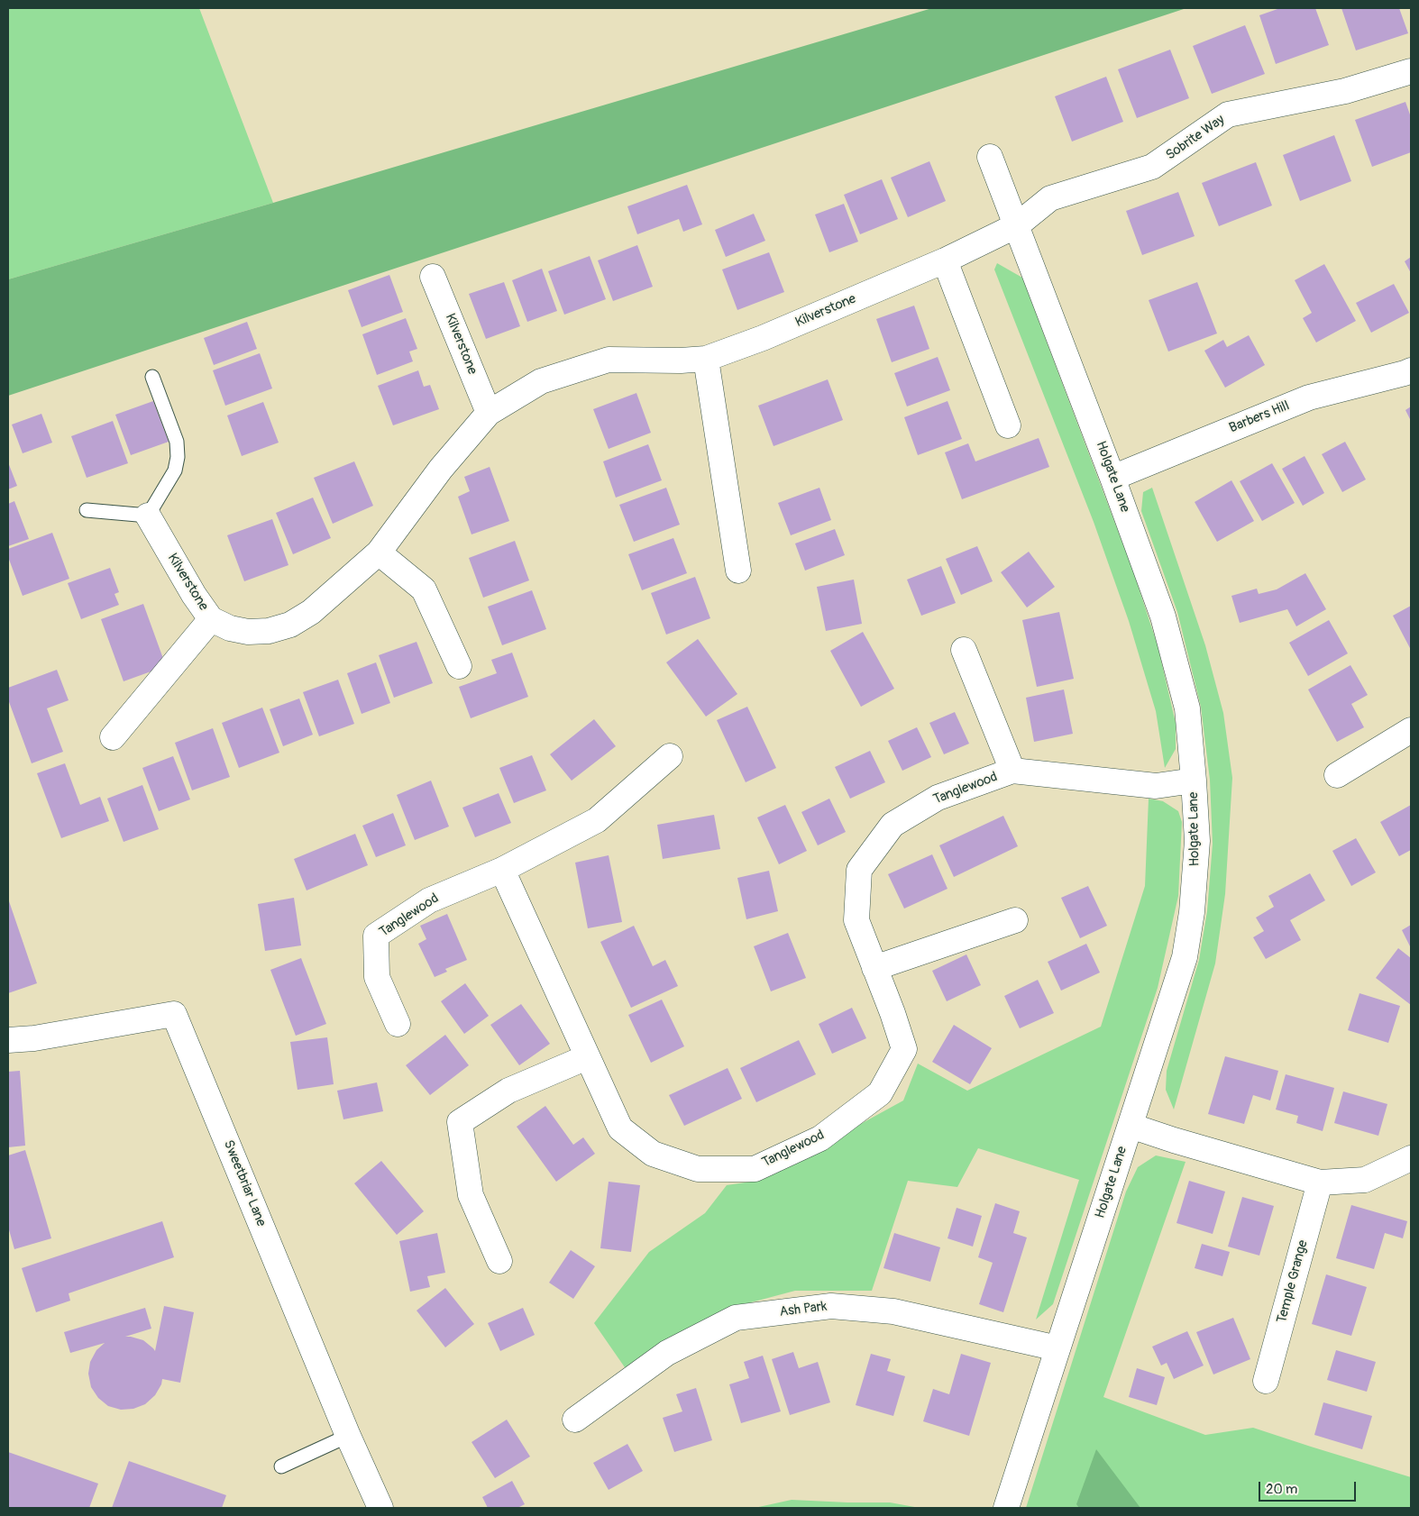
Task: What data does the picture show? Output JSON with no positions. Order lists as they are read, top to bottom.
{
  "streets": {
    "street": [
      "Sobrite Way",
      "Kilverstone",
      "Barbers Hill",
      "Holgate Lane",
      "Tanglewood",
      "Sweetbriar Lane",
      "Temple Grange",
      "Ash Park"
    ]
  },
  "crossings": [
    ["Sobrite Way", "Kilverstone"],
    ["Sobrite Way", "Holgate Lane"],
    ["Kilverstone", "Holgate Lane"],
    ["Barbers Hill", "Holgate Lane"],
    ["Holgate Lane", "Tanglewood"],
    ["Holgate Lane", "Ash Park"]
  ],
  "scale_bar": "20 m"
}
